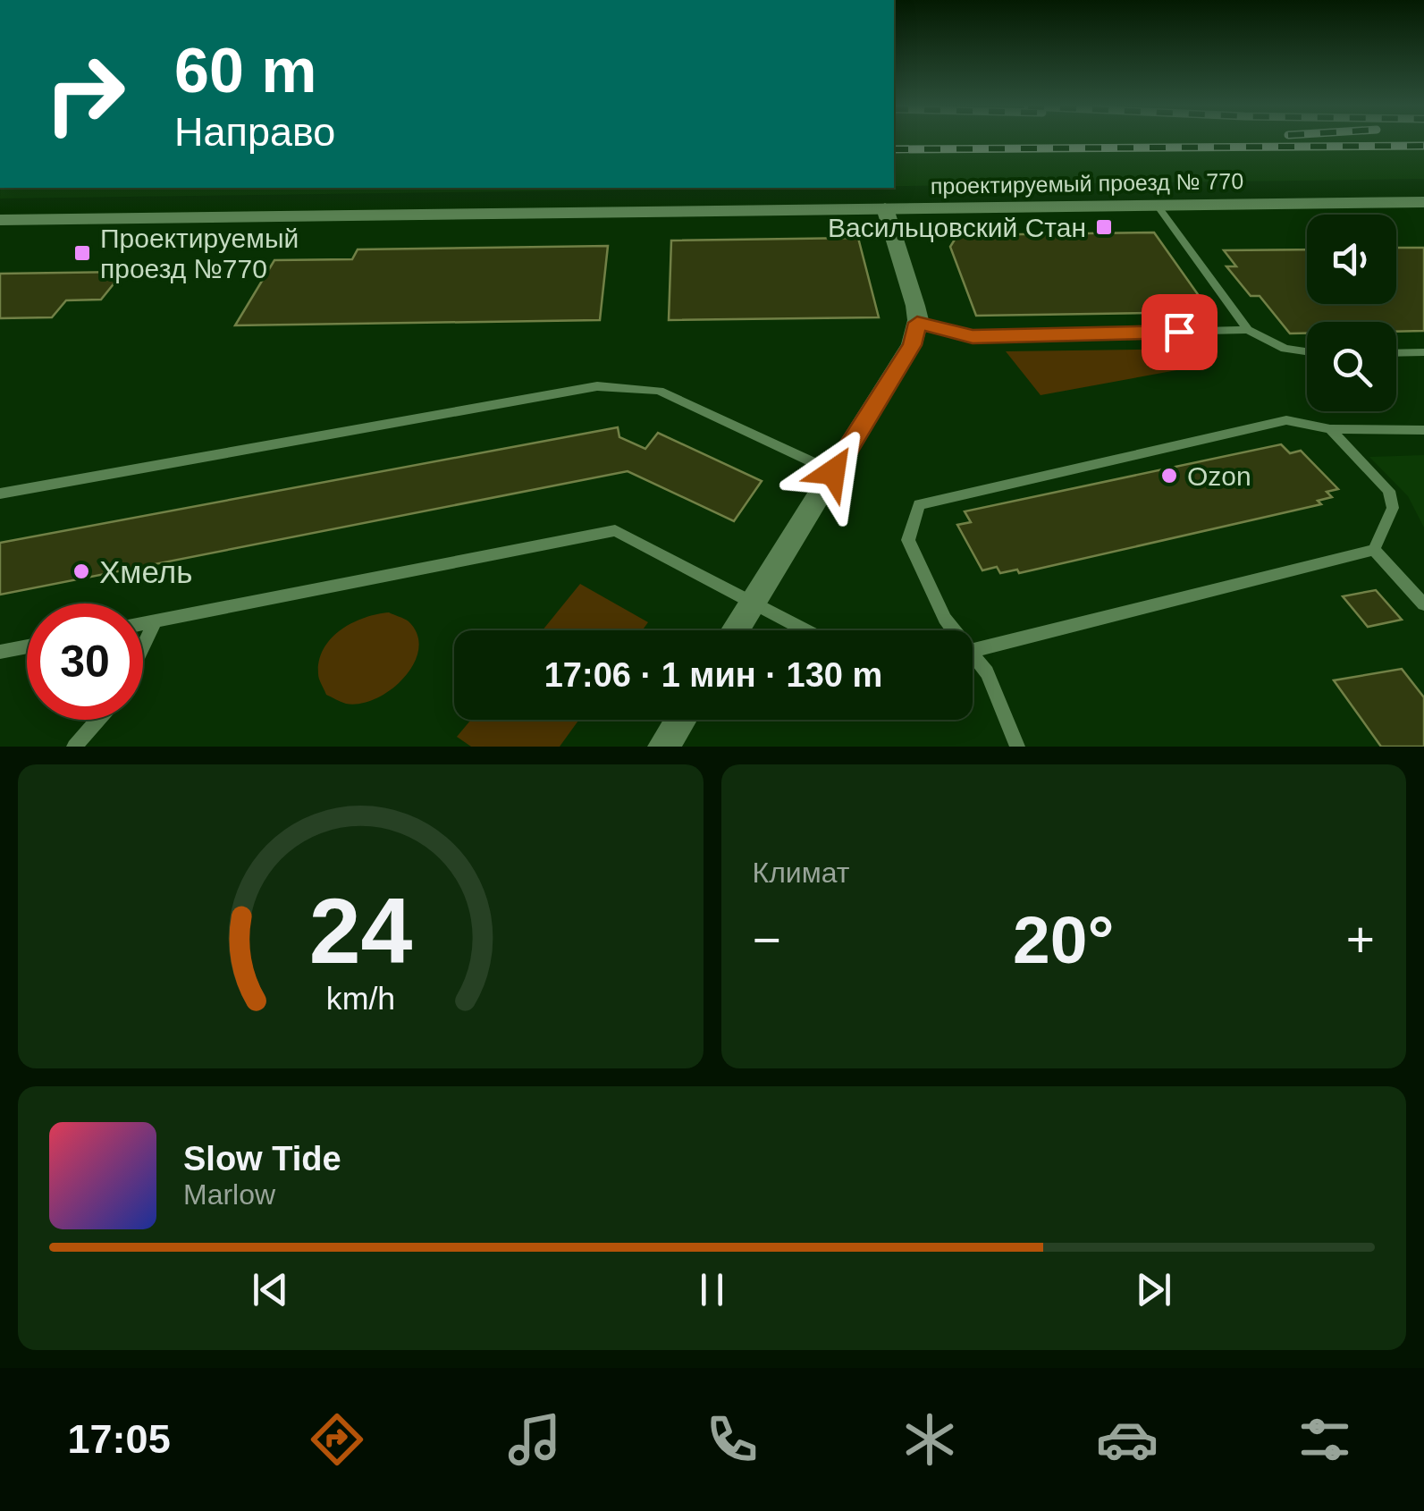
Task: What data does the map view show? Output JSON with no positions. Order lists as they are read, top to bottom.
{
  "streets": {
    "street": ["проектируемый проезд № 770"]
  },
  "places": {
    "transit": ["Васильцовский Стан", "Проектируемый проезд №770"],
    "other": ["Ozon", "Хмель"]
  },
  "page": {
    "turn": ["60 m", "Направо"],
    "limit": "30",
    "trip": "17:06 · 1 мин · 130 m",
    "tile": "Климат",
    "heat": ["−", "20°", "+"],
    "song": ["Slow Tide", "Marlow"],
    "tabs": "17:05",
    "gauge": ["24", "km/h"]
  }
}
